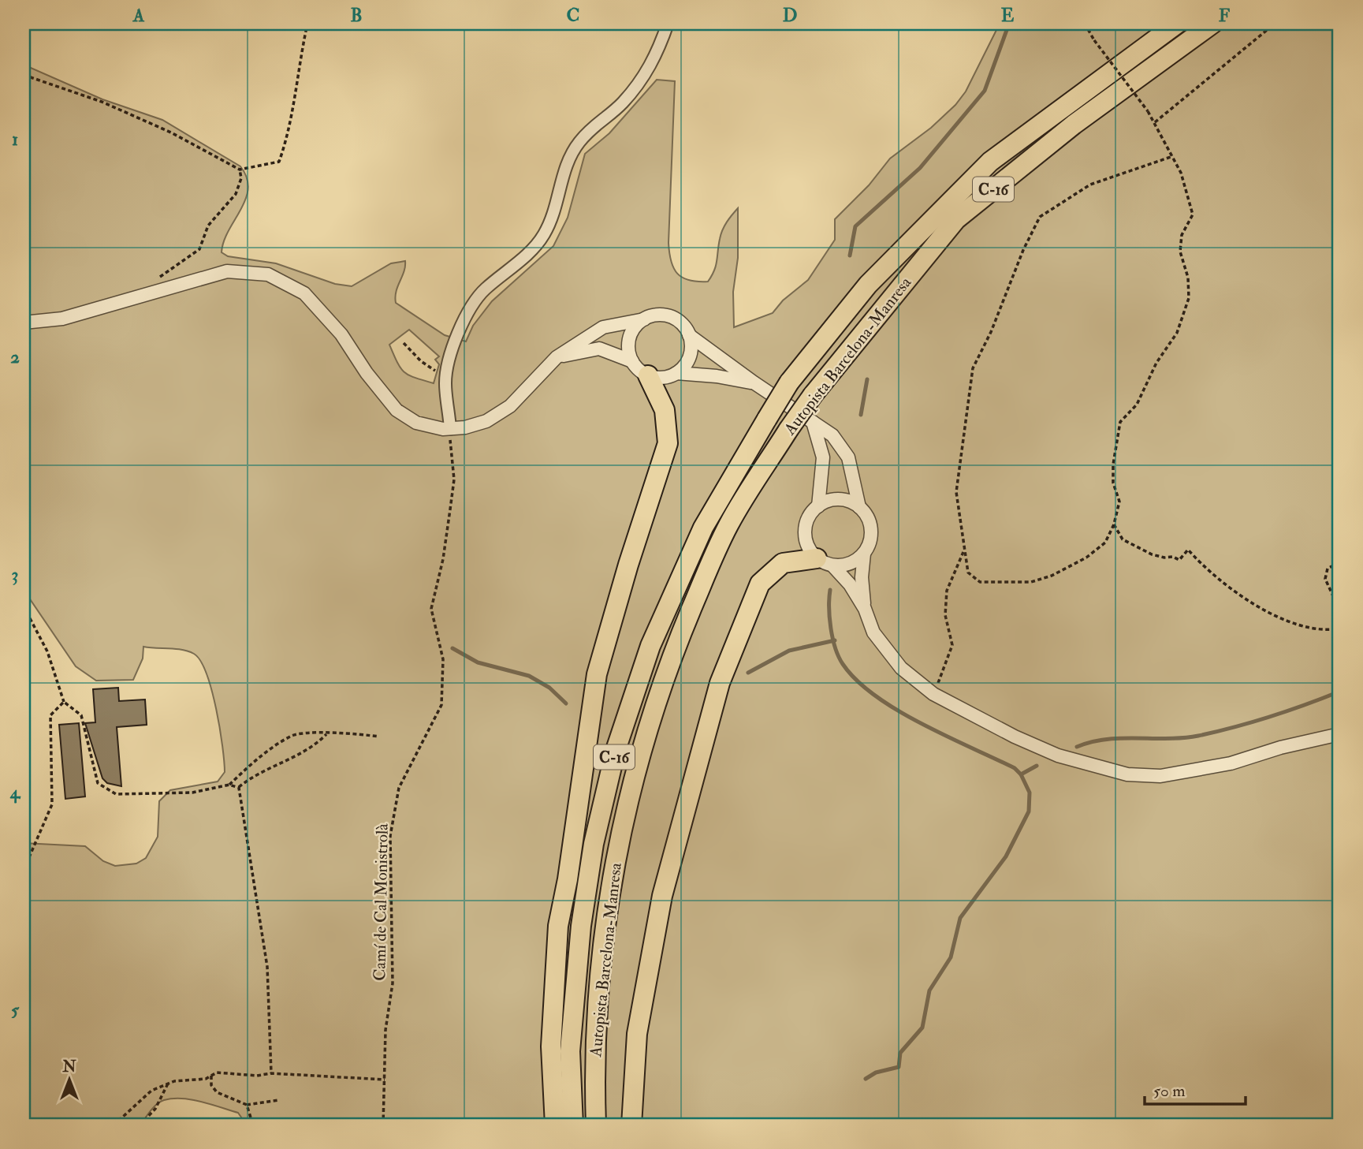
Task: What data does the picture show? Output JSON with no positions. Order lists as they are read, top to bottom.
{
  "streets": {
    "highway": ["C-16", "Autopista Barcelona-Manresa"],
    "path": ["Camí de Cal Monistrolà"]
  },
  "scale_bar": "50 m",
  "north": "top",
  "grid": {
    "columns": [
      "A",
      "B",
      "C",
      "D",
      "E",
      "F"
    ],
    "rows": [
      "1",
      "2",
      "3",
      "4",
      "5"
    ]
  }
}
